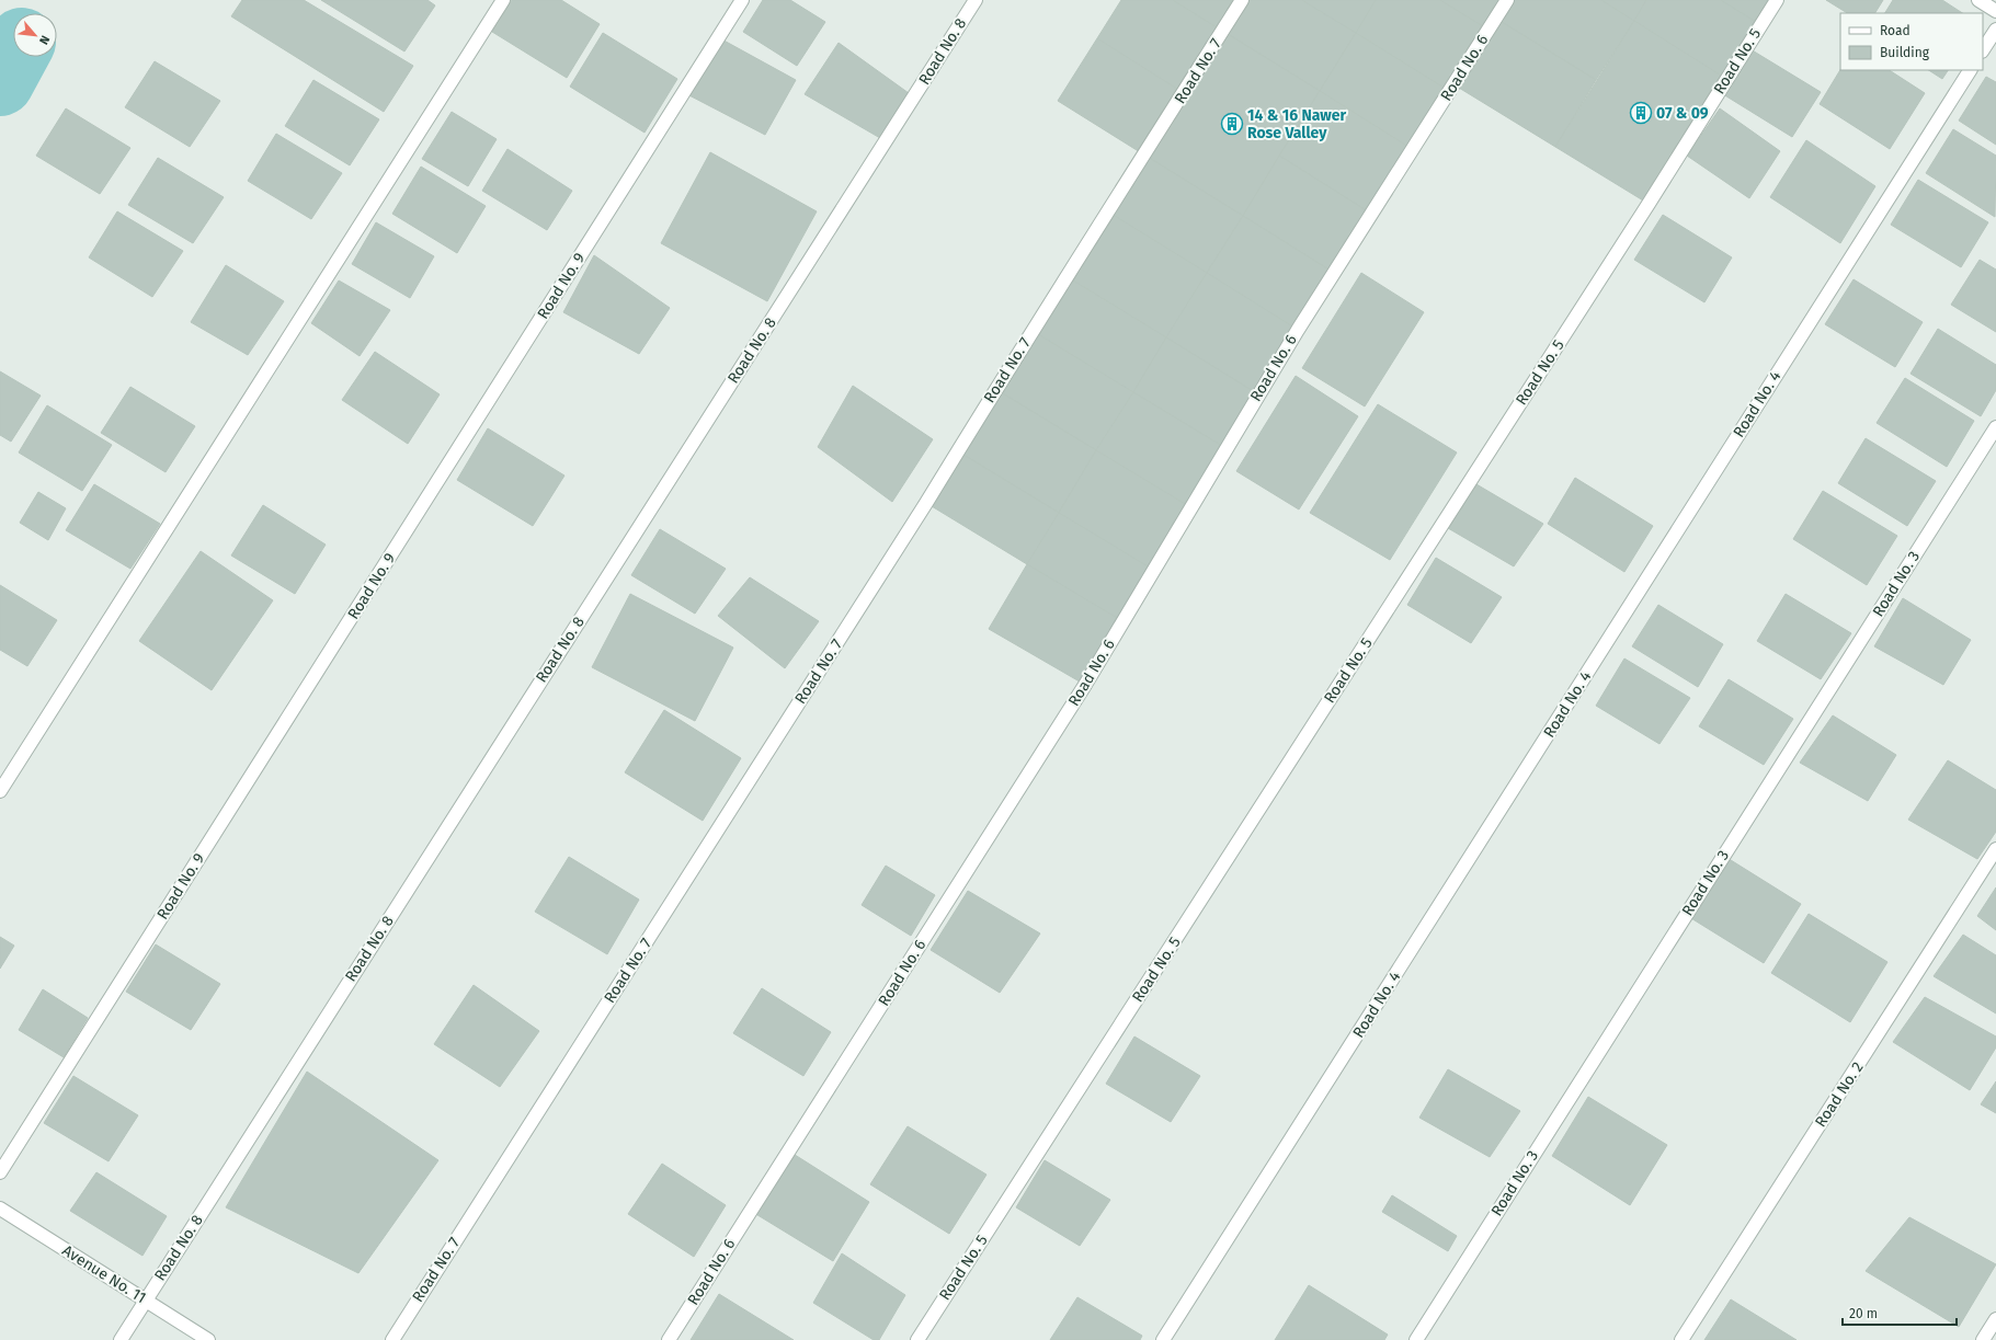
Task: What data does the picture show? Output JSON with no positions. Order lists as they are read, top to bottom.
{
  "streets": {
    "street": [
      "Road No. 8",
      "Road No. 5",
      "Road No. 6",
      "Road No. 7",
      "Road No. 9",
      "Road No. 4",
      "Road No. 3",
      "Road No. 2",
      "Avenue No. 11"
    ]
  },
  "crossings": [
    ["Road No. 8", "Avenue No. 11"]
  ],
  "places": {
    "building": ["07 & 09", "14 & 16 Nawer Rose Valley"]
  },
  "legend": ["Road", "Building"],
  "scale_bar": "20 m",
  "north": "bottom right"
}
